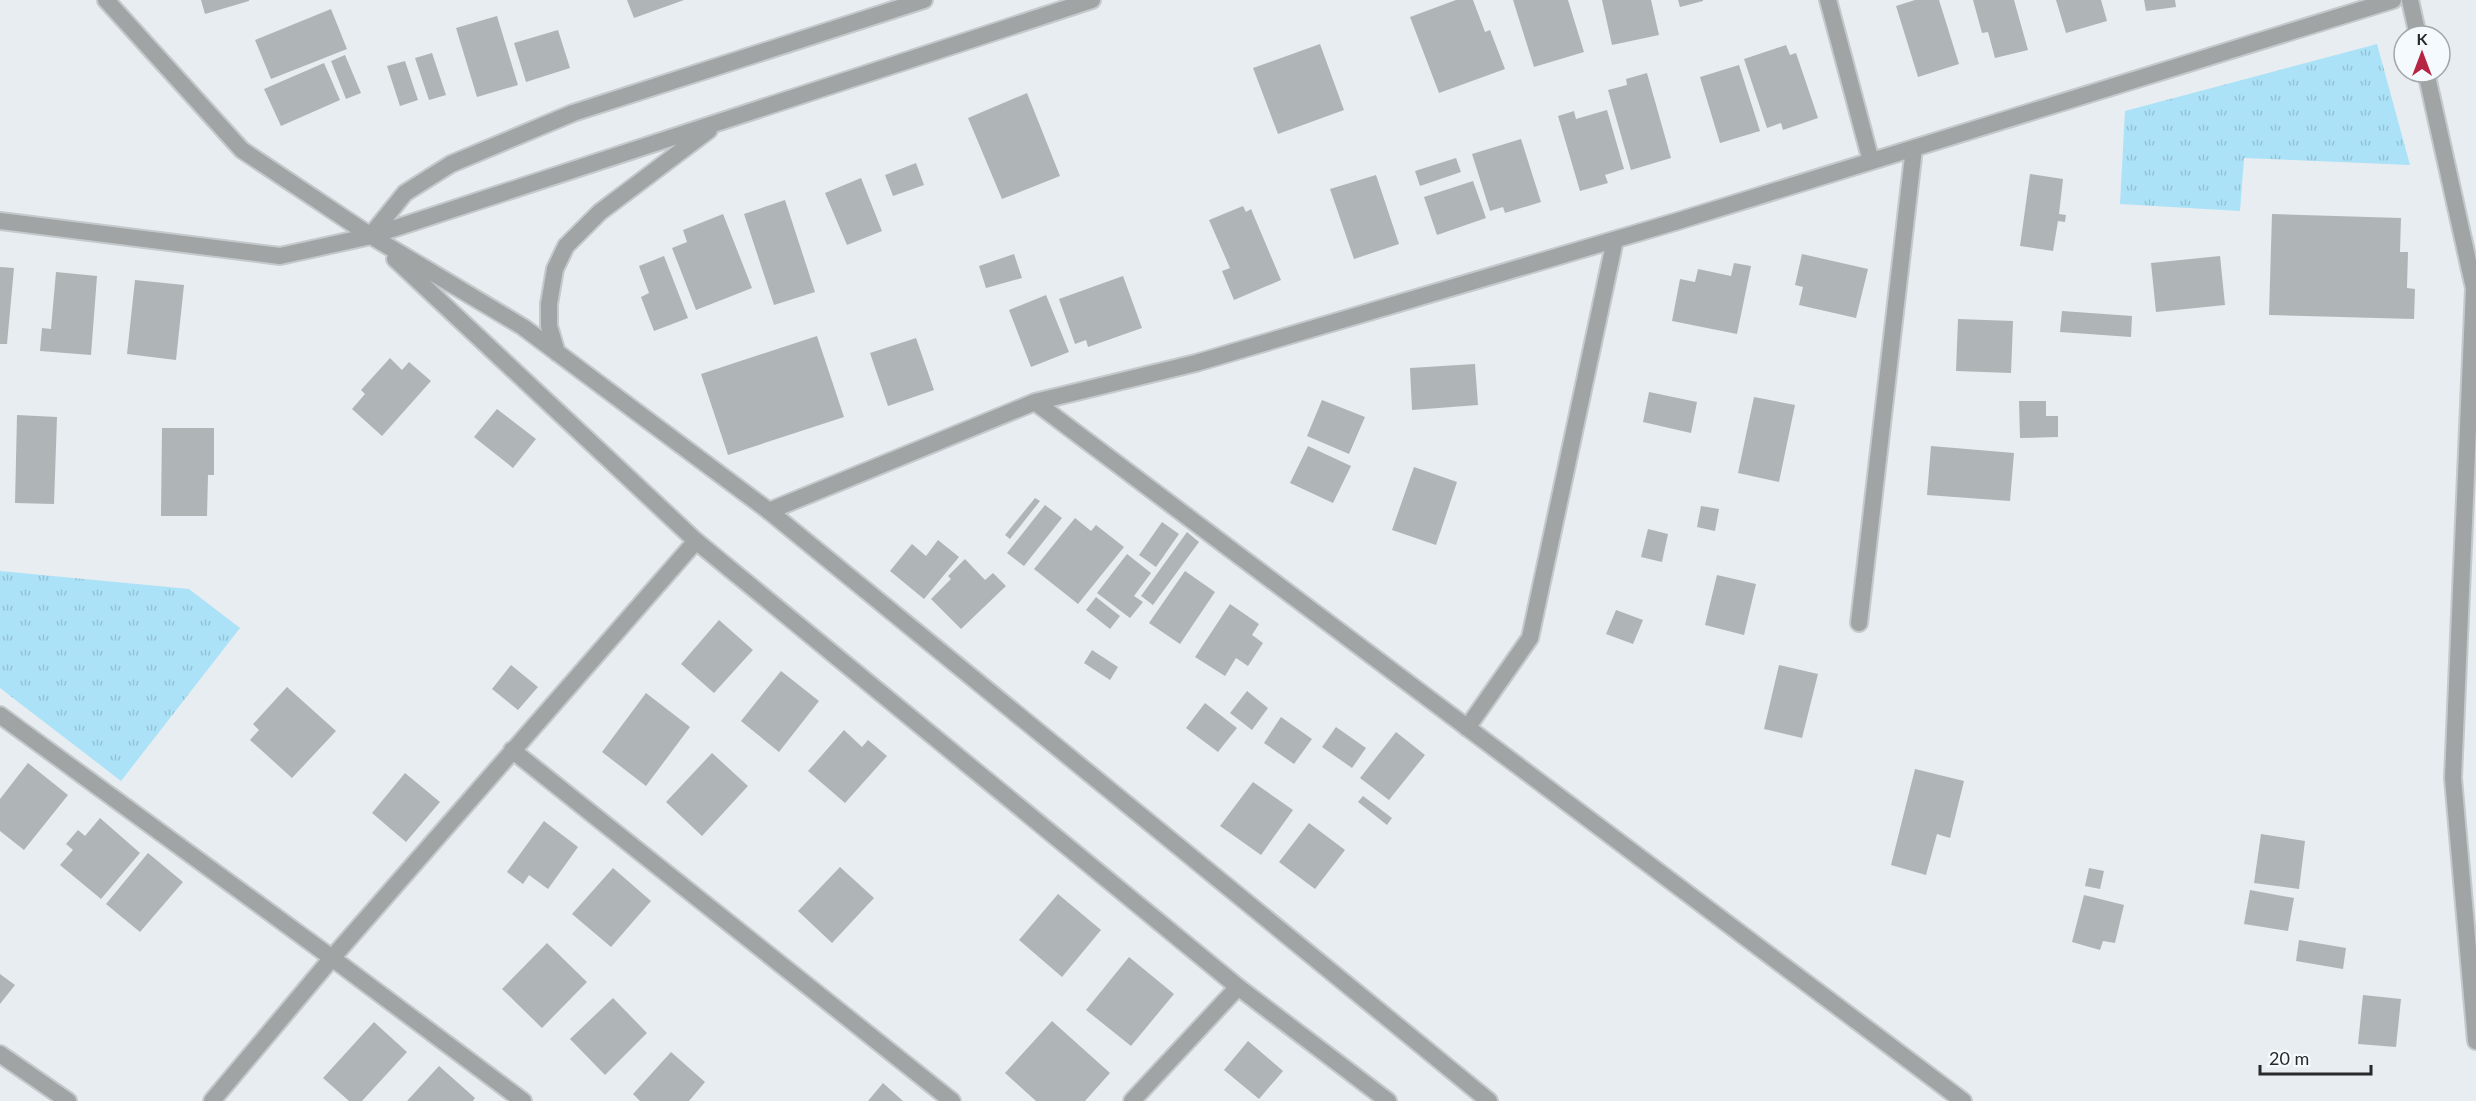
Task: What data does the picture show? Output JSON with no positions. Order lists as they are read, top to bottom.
{
  "scale_bar": "20 m",
  "north": "top"
}
